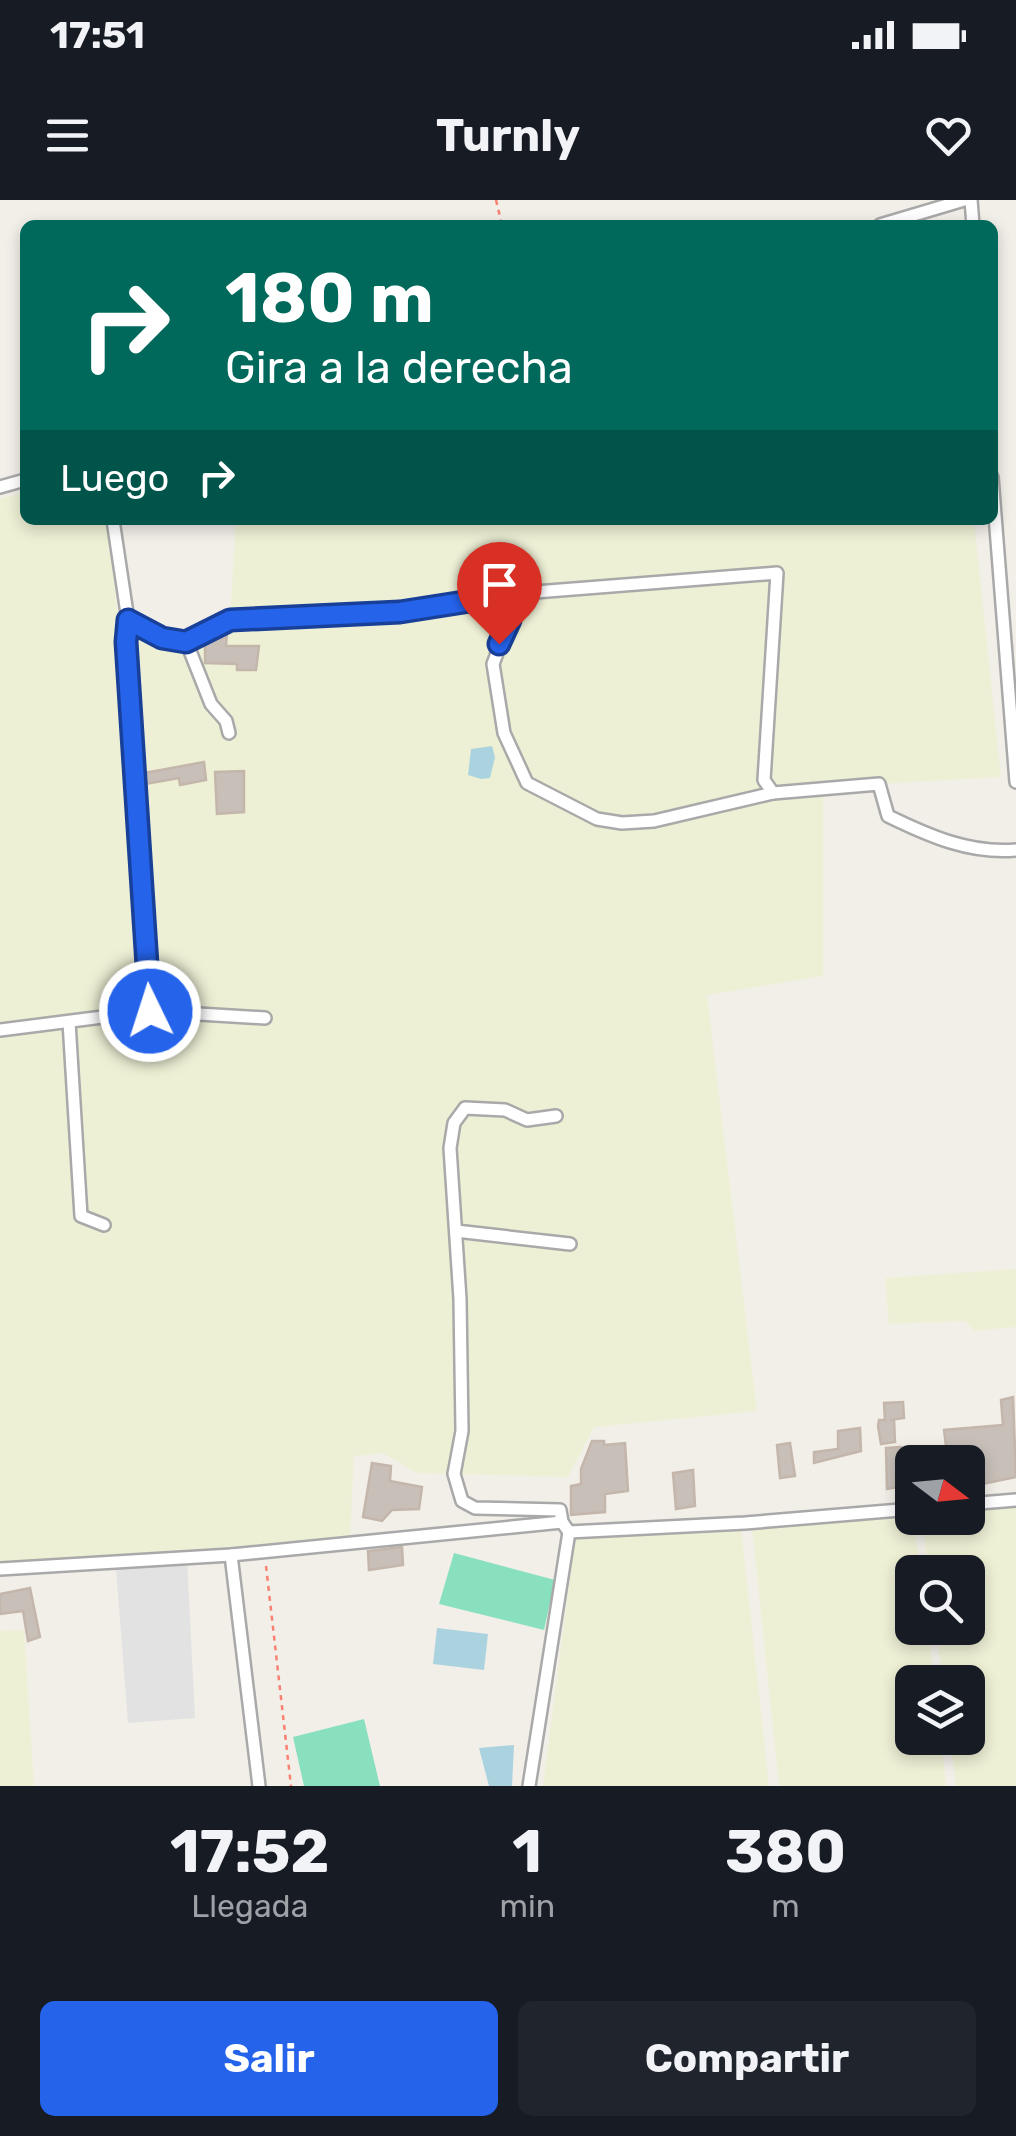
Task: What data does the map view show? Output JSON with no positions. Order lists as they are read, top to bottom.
{
  "north": "right",
  "page": {
    "status": "17:51",
    "header": "Turnly",
    "turn": ["180 m", "Gira a la derecha"],
    "then": "Luego",
    "eta": [
      "17:52",
      "Llegada",
      "1",
      "min",
      "380",
      "m"
    ],
    "buttons": ["Salir", "Compartir"]
  }
}
